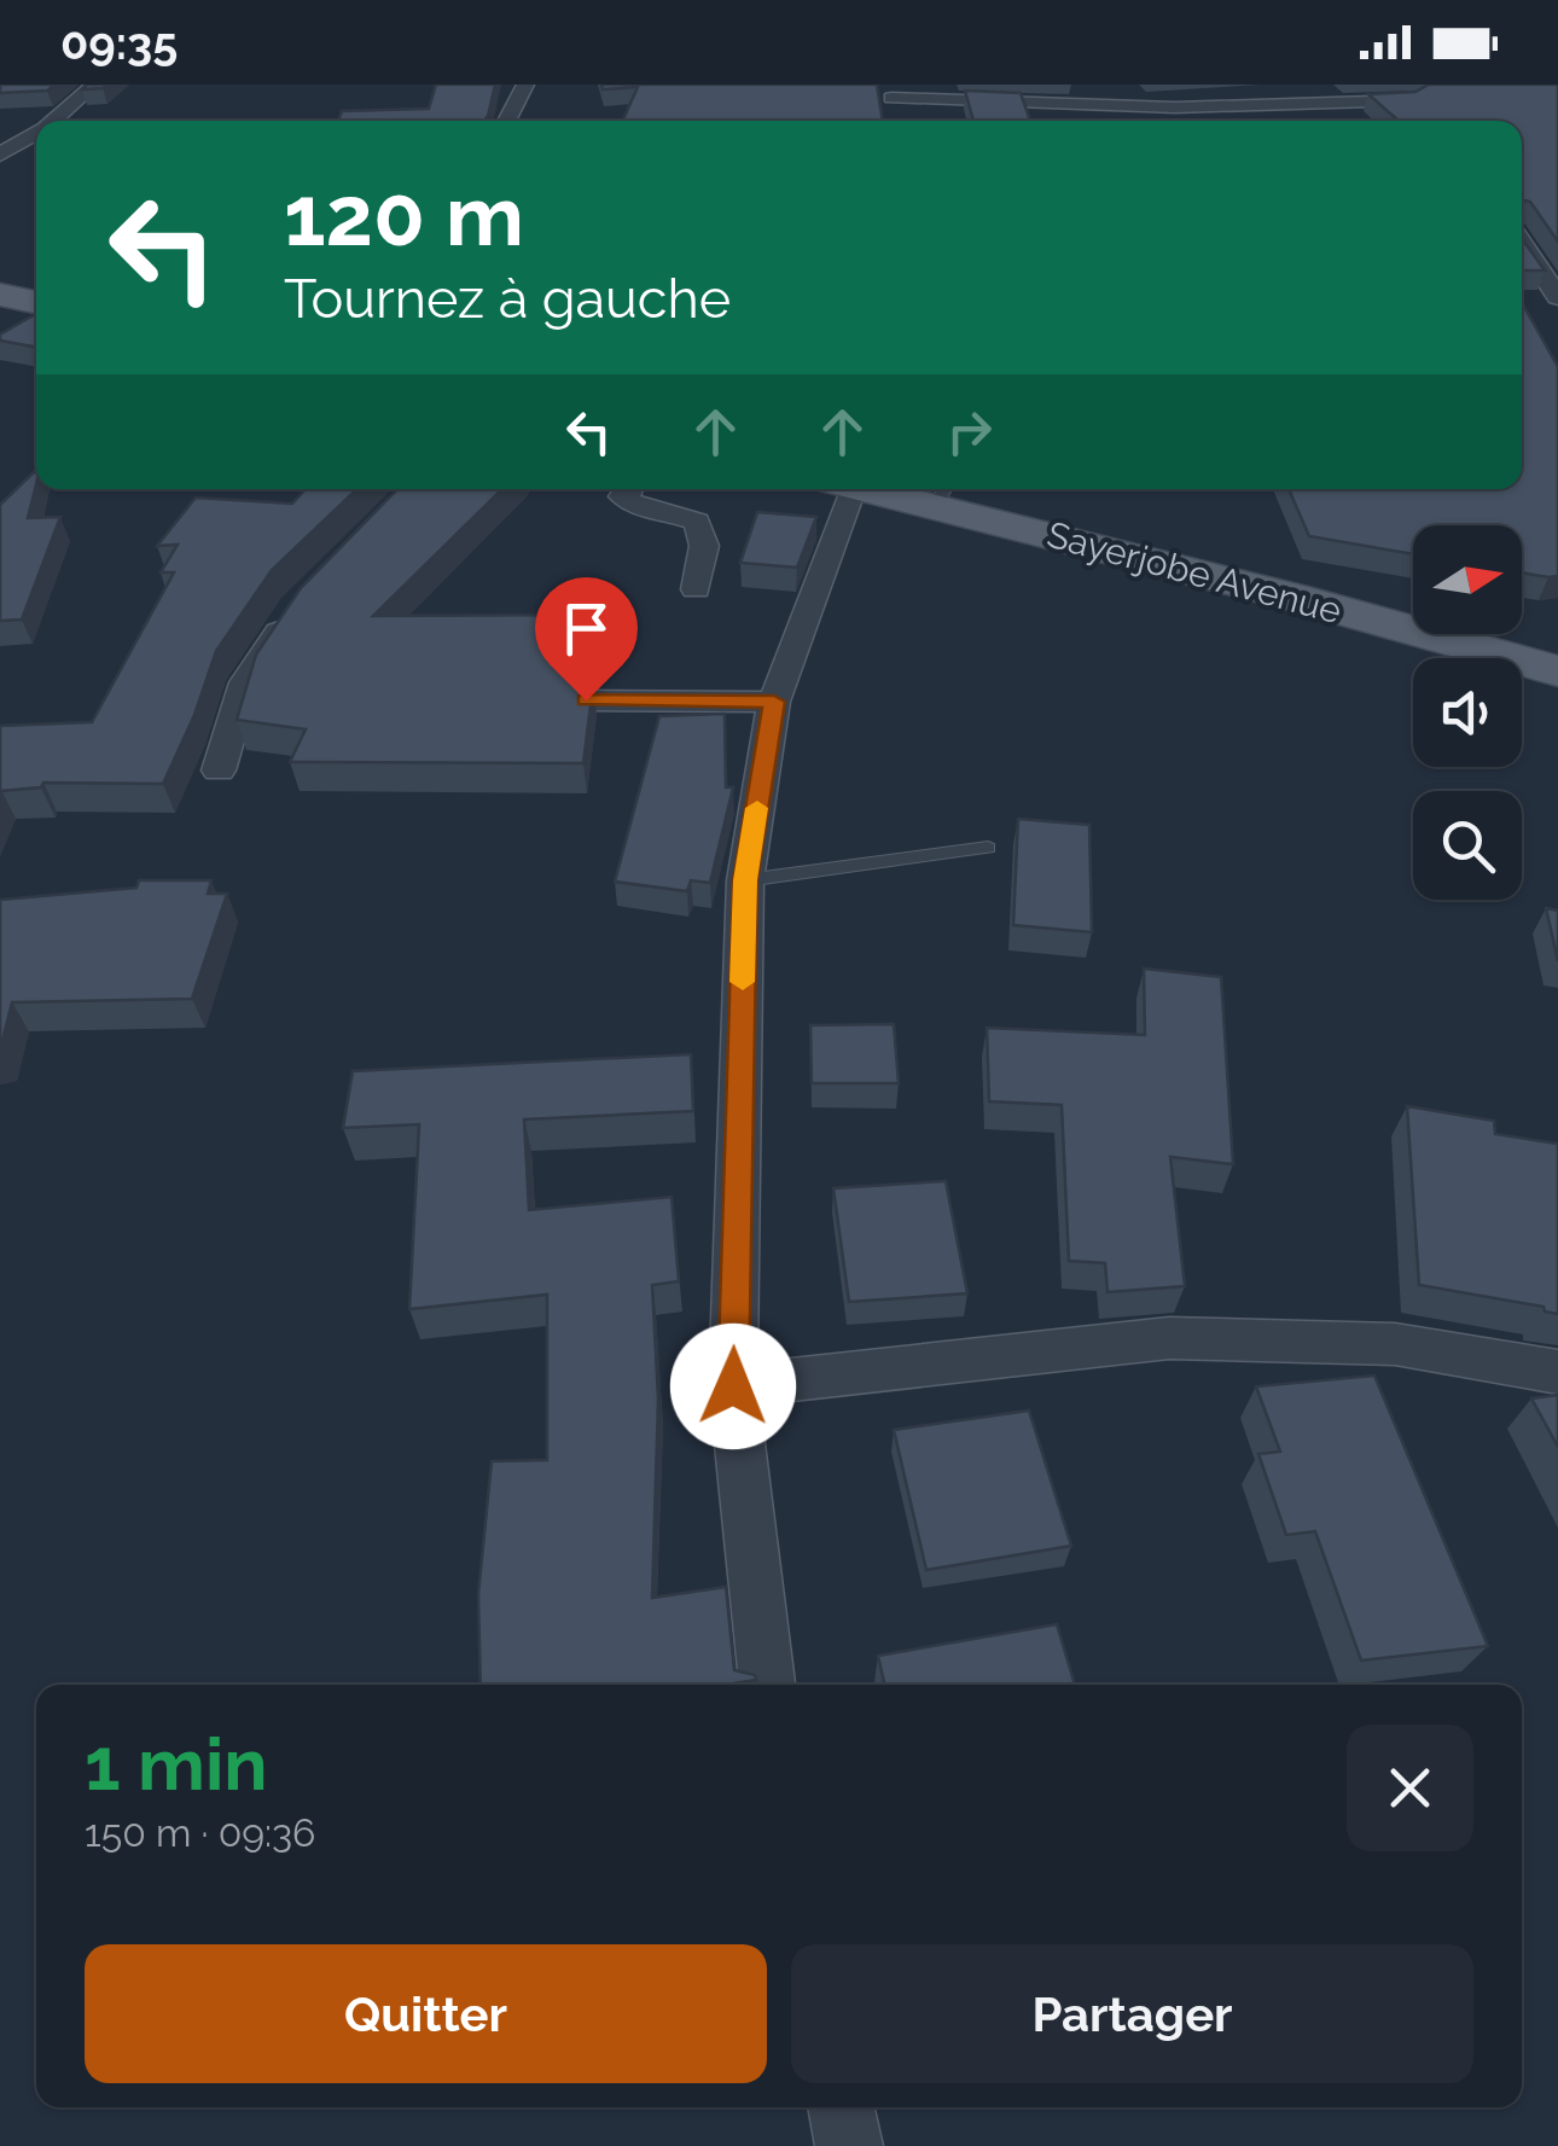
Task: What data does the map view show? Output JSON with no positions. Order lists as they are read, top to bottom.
{
  "streets": {
    "main road": ["Sayerjobe Avenue"]
  },
  "north": "right",
  "page": {
    "status": "09:35",
    "turn": ["120 m", "Tournez à gauche"],
    "heading": ["1 min", "150 m · 09:36"],
    "buttons": ["Quitter", "Partager"]
  }
}
